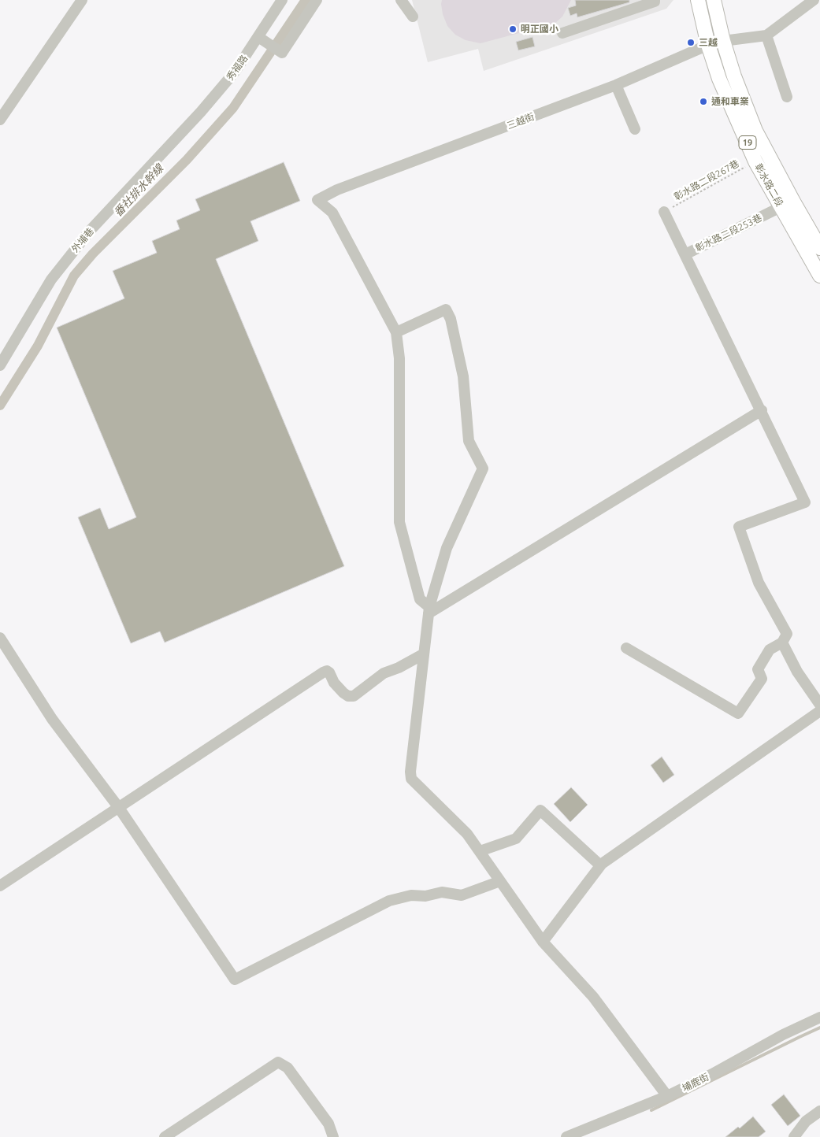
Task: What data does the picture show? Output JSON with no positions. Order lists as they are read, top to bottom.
{
  "streets": {
    "main road": ["19", "彰水路二段"],
    "street": [
      "秀福路",
      "三越街",
      "彰水路二段253巷",
      "外埔巷",
      "埔鹿街"
    ],
    "path": ["彰水路二段267巷"]
  },
  "crossings": [
    ["秀福路", "外埔巷"],
    ["三越街", "彰水路二段"],
    ["彰水路二段267巷", "彰水路二段"],
    ["彰水路二段", "彰水路二段253巷"]
  ],
  "water": ["番社排水幹線"],
  "places": ["明正國小", "三越", "通和車業"]
}
